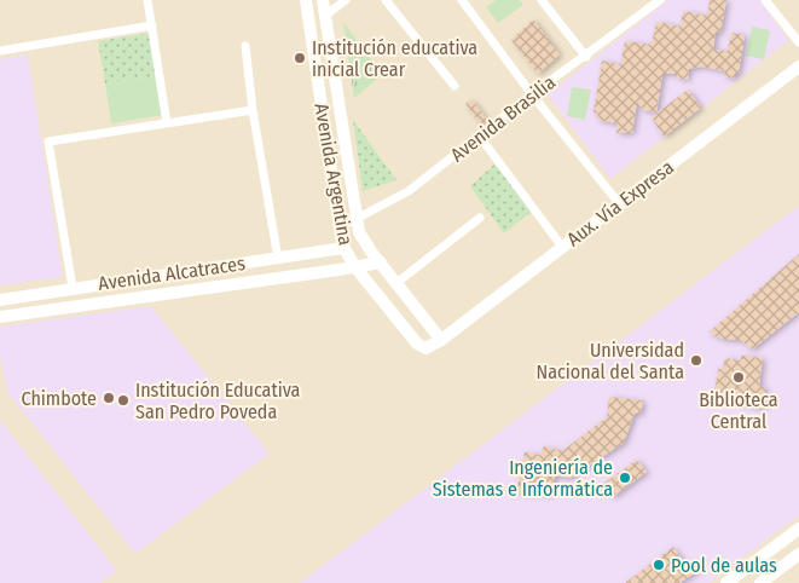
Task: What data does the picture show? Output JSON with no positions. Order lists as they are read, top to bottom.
{
  "streets": {
    "main road": ["Avenida Argentina", "Aux. Vía Expresa", "Avenida Alcatraces"],
    "street": ["Avenida Brasilia"]
  },
  "crossings": [
    ["Avenida Brasilia", "Avenida Argentina"],
    ["Avenida Argentina", "Aux. Vía Expresa"],
    ["Avenida Argentina", "Avenida Alcatraces"]
  ],
  "places": [
    "Institución educativa inicial Crear",
    "Universidad Nacional del Santa",
    "Biblioteca Central",
    "Chimbote",
    "Institución Educativa San Pedro Poveda",
    "Ingeniería de Sistemas e Informática",
    "Pool de aulas"
  ]
}
